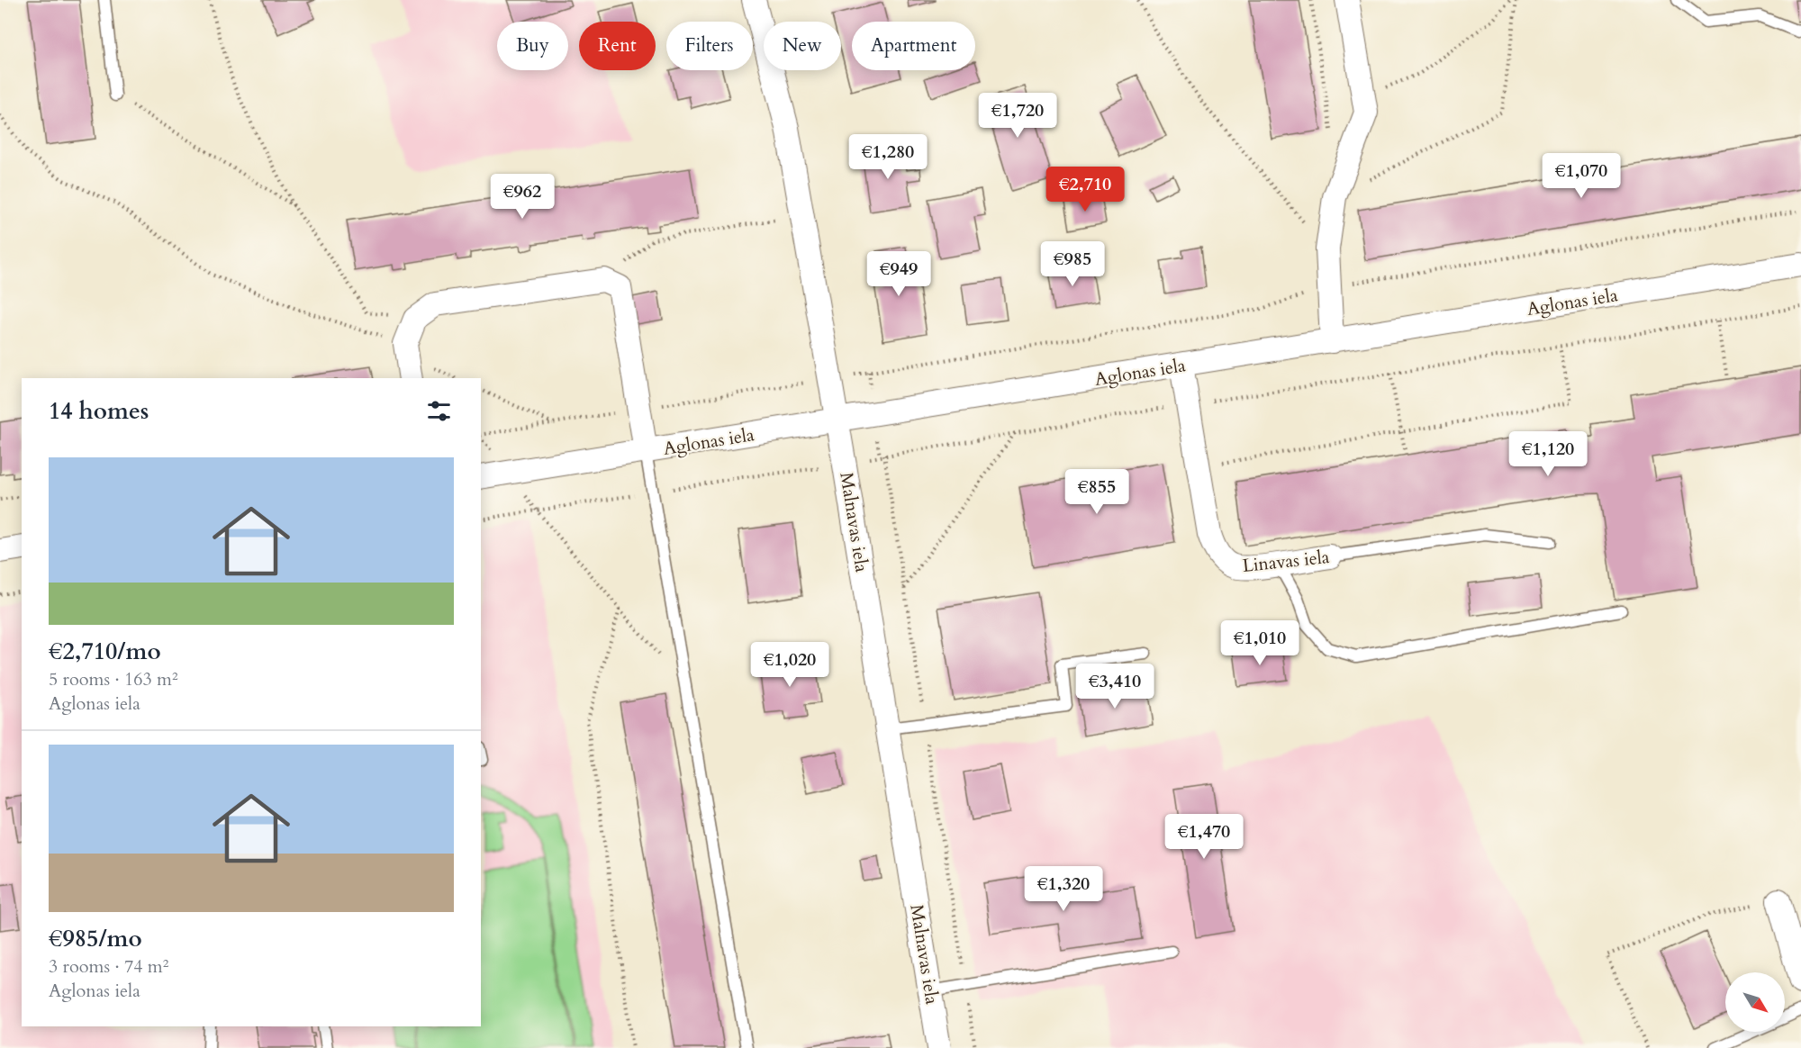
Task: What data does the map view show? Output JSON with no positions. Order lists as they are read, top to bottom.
{
  "streets": {
    "street": ["Aglonas iela", "Malnavas iela", "Linavas iela"]
  },
  "crossings": [
    ["Aglonas iela", "Malnavas iela"],
    ["Aglonas iela", "Linavas iela"]
  ],
  "north": "bottom right",
  "page": {
    "chip": [
      "Buy",
      "Rent",
      "Filters",
      "New",
      "Apartment"
    ],
    "price": [
      "€1,720",
      "€1,280",
      "€1,070",
      "€2,710",
      "€962",
      "€985",
      "€949",
      "€1,120",
      "€855",
      "€1,010",
      "€1,020",
      "€3,410",
      "€1,470",
      "€1,320"
    ],
    "heading": "14 homes",
    "list": [
      {
        "name": "€2,710/mo",
        "note": "5 rooms · 163 m² · Aglonas iela"
      },
      {
        "name": "€985/mo",
        "note": "3 rooms · 74 m² · Aglonas iela"
      }
    ]
  }
}
